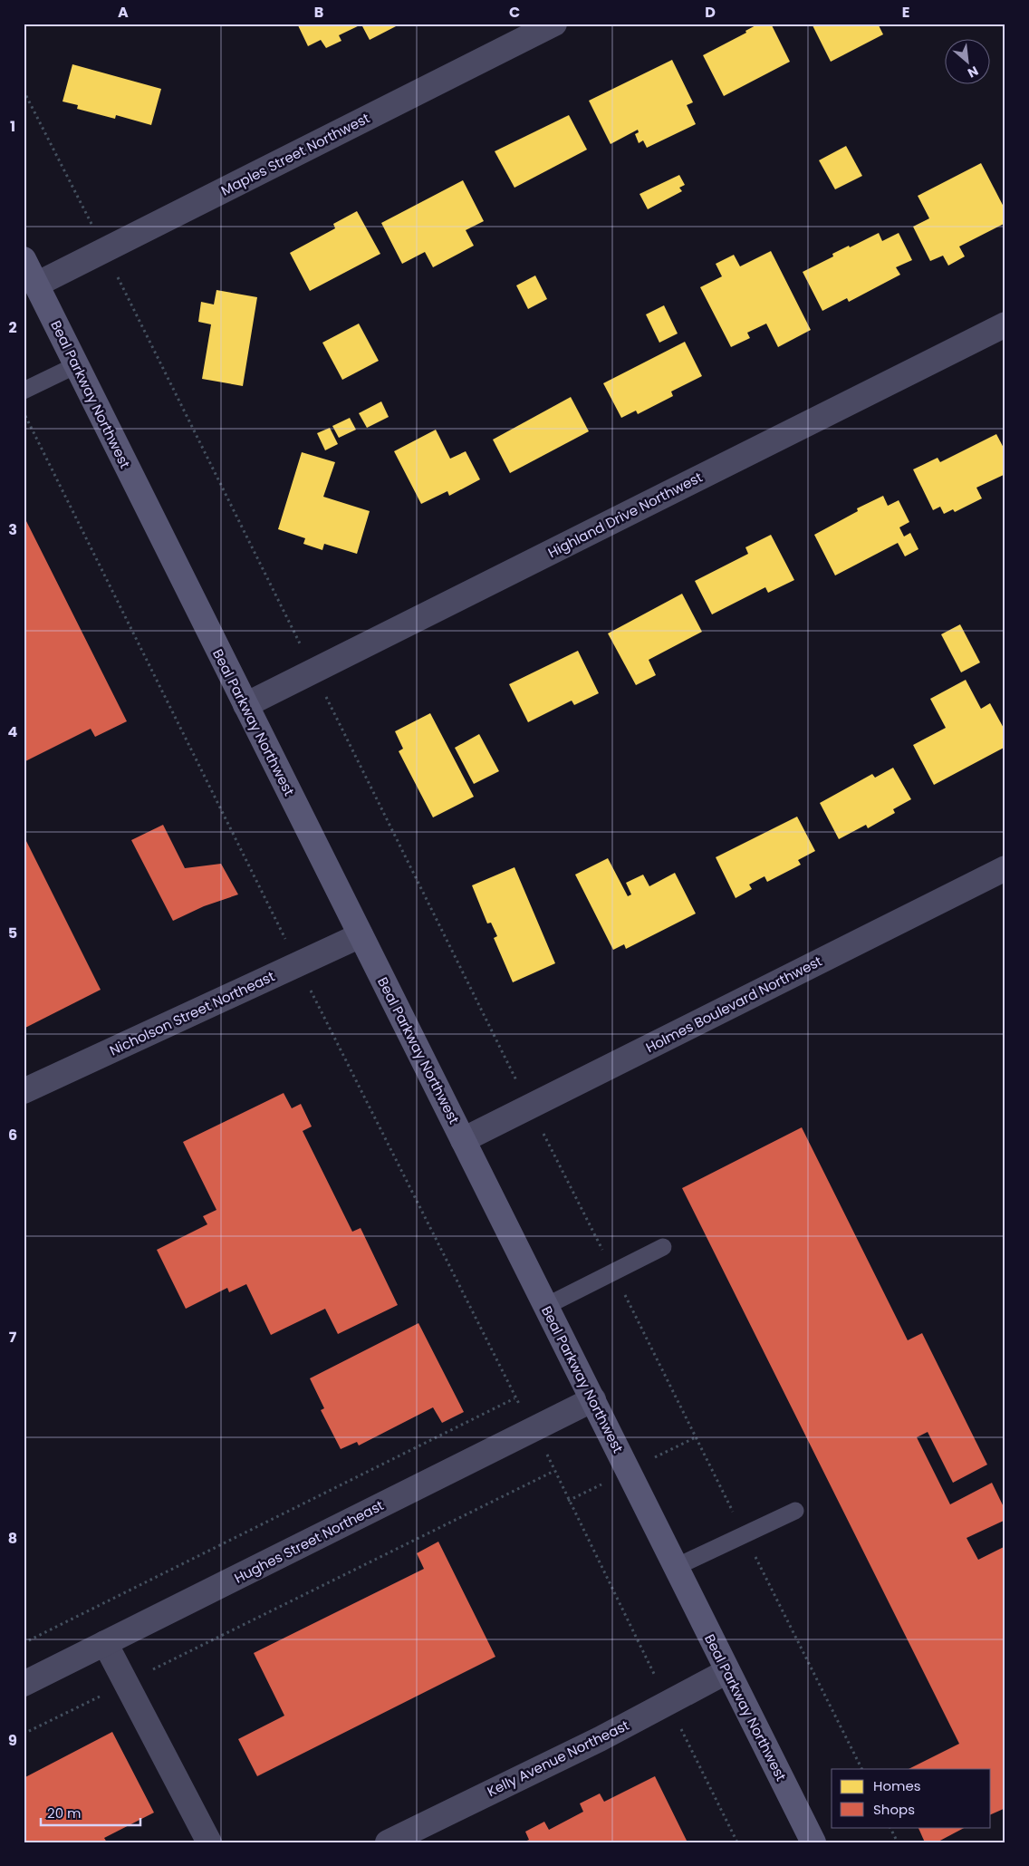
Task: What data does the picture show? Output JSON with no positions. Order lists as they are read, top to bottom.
{
  "streets": {
    "main road": ["Beal Parkway Northwest"],
    "street": [
      "Maples Street Northwest",
      "Highland Drive Northwest",
      "Holmes Boulevard Northwest",
      "Nicholson Street Northeast",
      "Hughes Street Northeast",
      "Kelly Avenue Northeast"
    ]
  },
  "crossings": [
    ["Maples Street Northwest", "Beal Parkway Northwest"],
    ["Beal Parkway Northwest", "Highland Drive Northwest"],
    ["Beal Parkway Northwest", "Holmes Boulevard Northwest"],
    ["Beal Parkway Northwest", "Nicholson Street Northeast"],
    ["Beal Parkway Northwest", "Hughes Street Northeast"],
    ["Beal Parkway Northwest", "Kelly Avenue Northeast"]
  ],
  "legend": ["Homes", "Shops"],
  "scale_bar": "20 m",
  "north": "bottom right",
  "grid": {
    "columns": [
      "A",
      "B",
      "C",
      "D",
      "E"
    ],
    "rows": [
      "1",
      "2",
      "3",
      "4",
      "5",
      "6",
      "7",
      "8",
      "9"
    ]
  }
}
